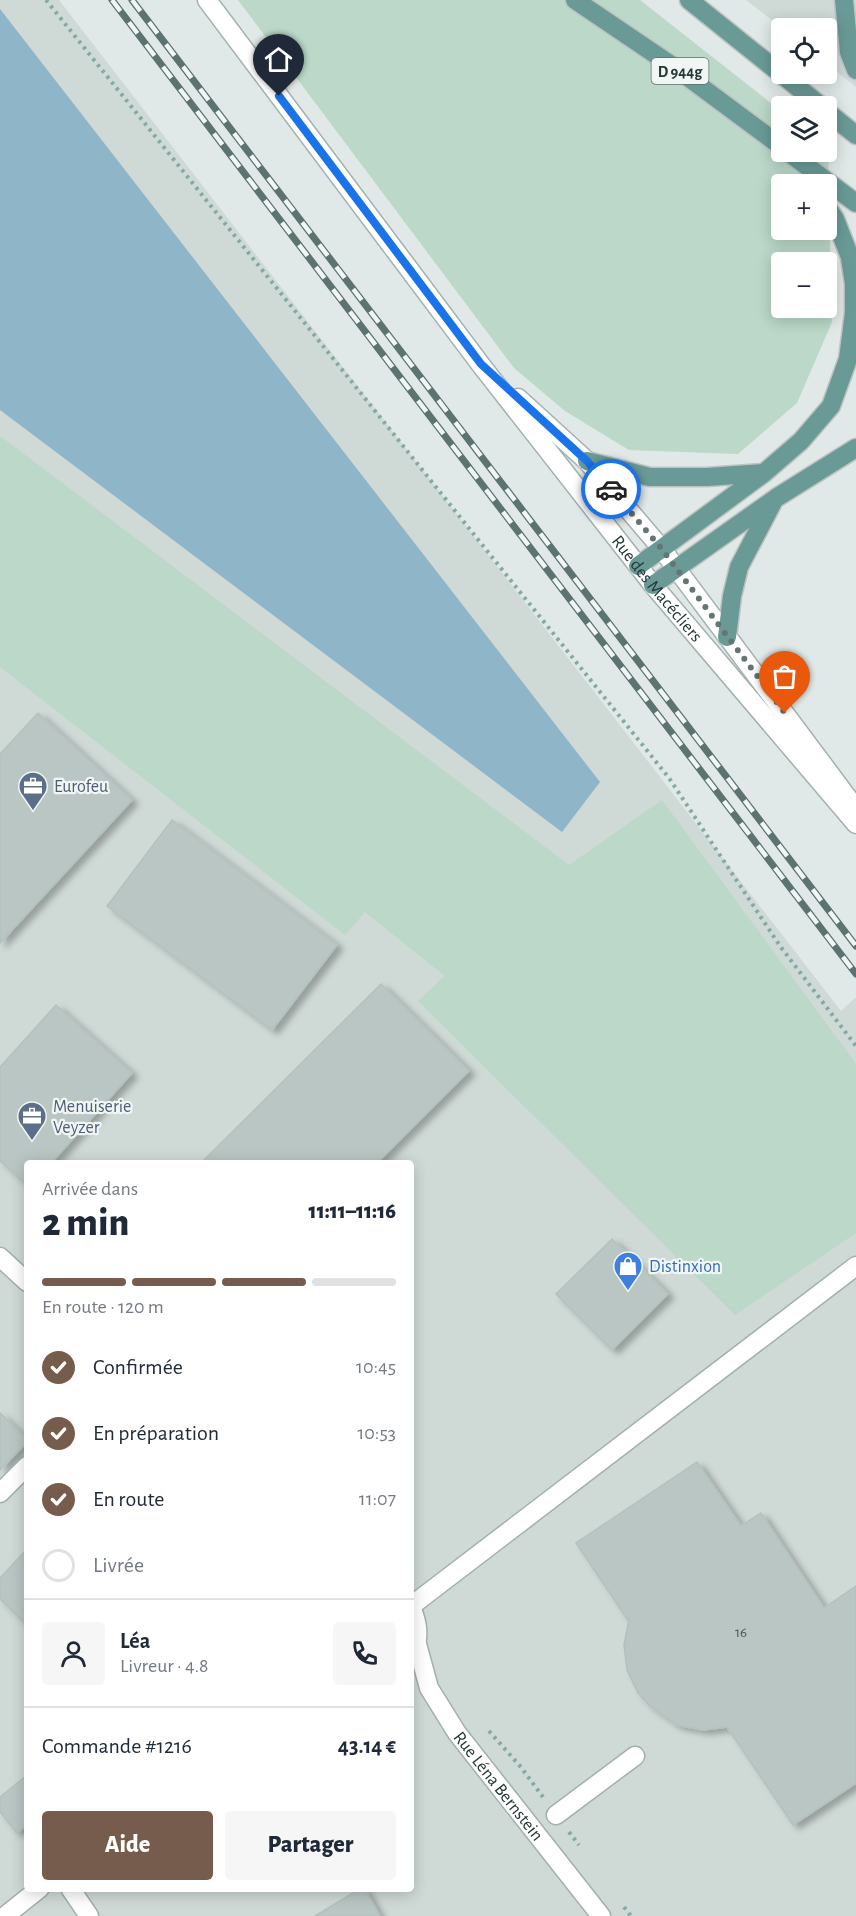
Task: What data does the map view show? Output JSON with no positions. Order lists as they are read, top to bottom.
{
  "streets": {
    "main road": ["D 944g"],
    "street": ["Rue des Macécliers", "Rue Léna Bernstein"]
  },
  "places": {
    "office": ["Eurofeu", "Menuiserie Veyzer"],
    "shop": ["Distinxion"]
  },
  "house_numbers": ["16"],
  "page": {
    "map_buttons": ["+", "−"],
    "heading": ["2 min", "Arrivée dans", "11:11–11:16"],
    "panel": [
      "Léa",
      "Livreur · 4.8",
      "Commande #1216",
      "43.14 €"
    ],
    "bar": "En route · 120 m",
    "list": [
      ["Confirmée", "10:45"],
      ["En préparation", "10:53"],
      ["En route", "11:07"],
      "Livrée"
    ],
    "buttons": ["Aide", "Partager"]
  }
}
